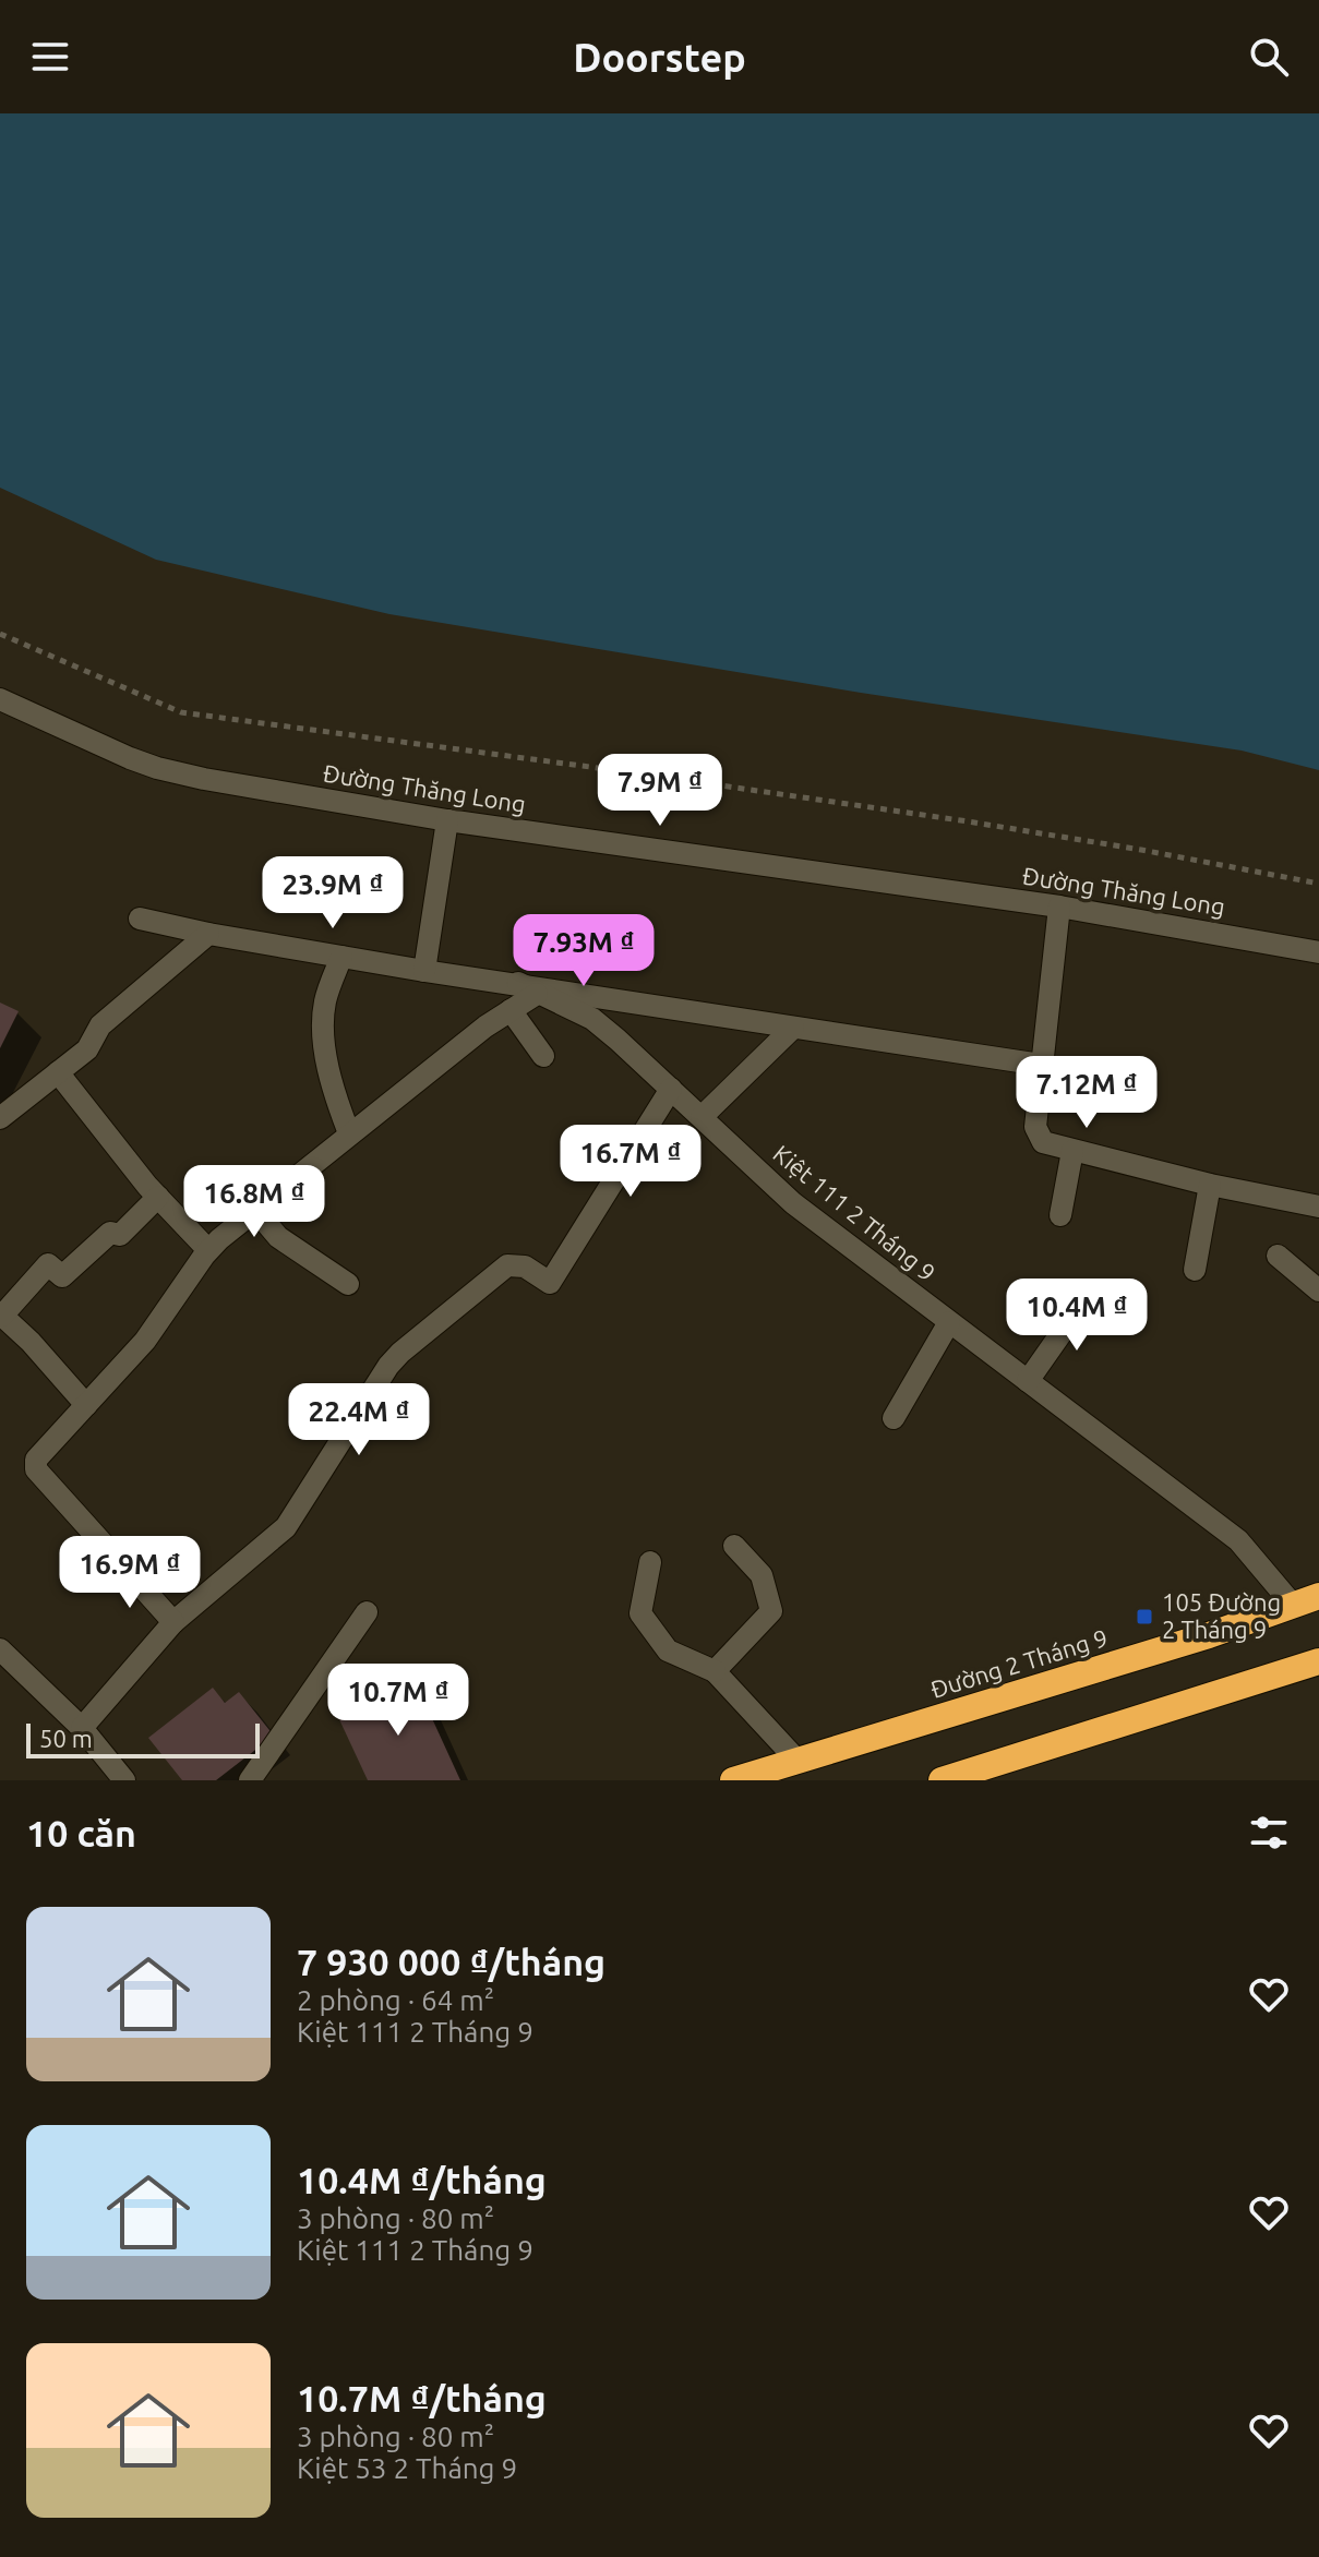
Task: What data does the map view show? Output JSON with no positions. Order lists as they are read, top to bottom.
{
  "streets": {
    "highway": ["Đường 2 Tháng 9"],
    "street": ["Đường Thăng Long", "Kiệt 111 2 Tháng 9"]
  },
  "crossings": [
    ["Kiệt 111 2 Tháng 9", "Đường 2 Tháng 9"]
  ],
  "places": {
    "transit": ["105 Đường 2 Tháng 9"]
  },
  "scale_bar": "50 m",
  "page": {
    "header": "Doorstep",
    "price": [
      "7.9M ₫",
      "23.9M ₫",
      "7.93M ₫",
      "7.12M ₫",
      "16.7M ₫",
      "16.8M ₫",
      "10.4M ₫",
      "22.4M ₫",
      "16.9M ₫",
      "10.7M ₫"
    ],
    "scale": "50 m",
    "heading": "10 căn",
    "list": [
      {
        "name": "7 930 000 ₫/tháng",
        "note": "2 phòng · 64 m² · Kiệt 111 2 Tháng 9"
      },
      {
        "name": "10.4M ₫/tháng",
        "note": "3 phòng · 80 m² · Kiệt 111 2 Tháng 9"
      },
      {
        "name": "10.7M ₫/tháng",
        "note": "3 phòng · 80 m² · Kiệt 53 2 Tháng 9"
      }
    ]
  }
}
